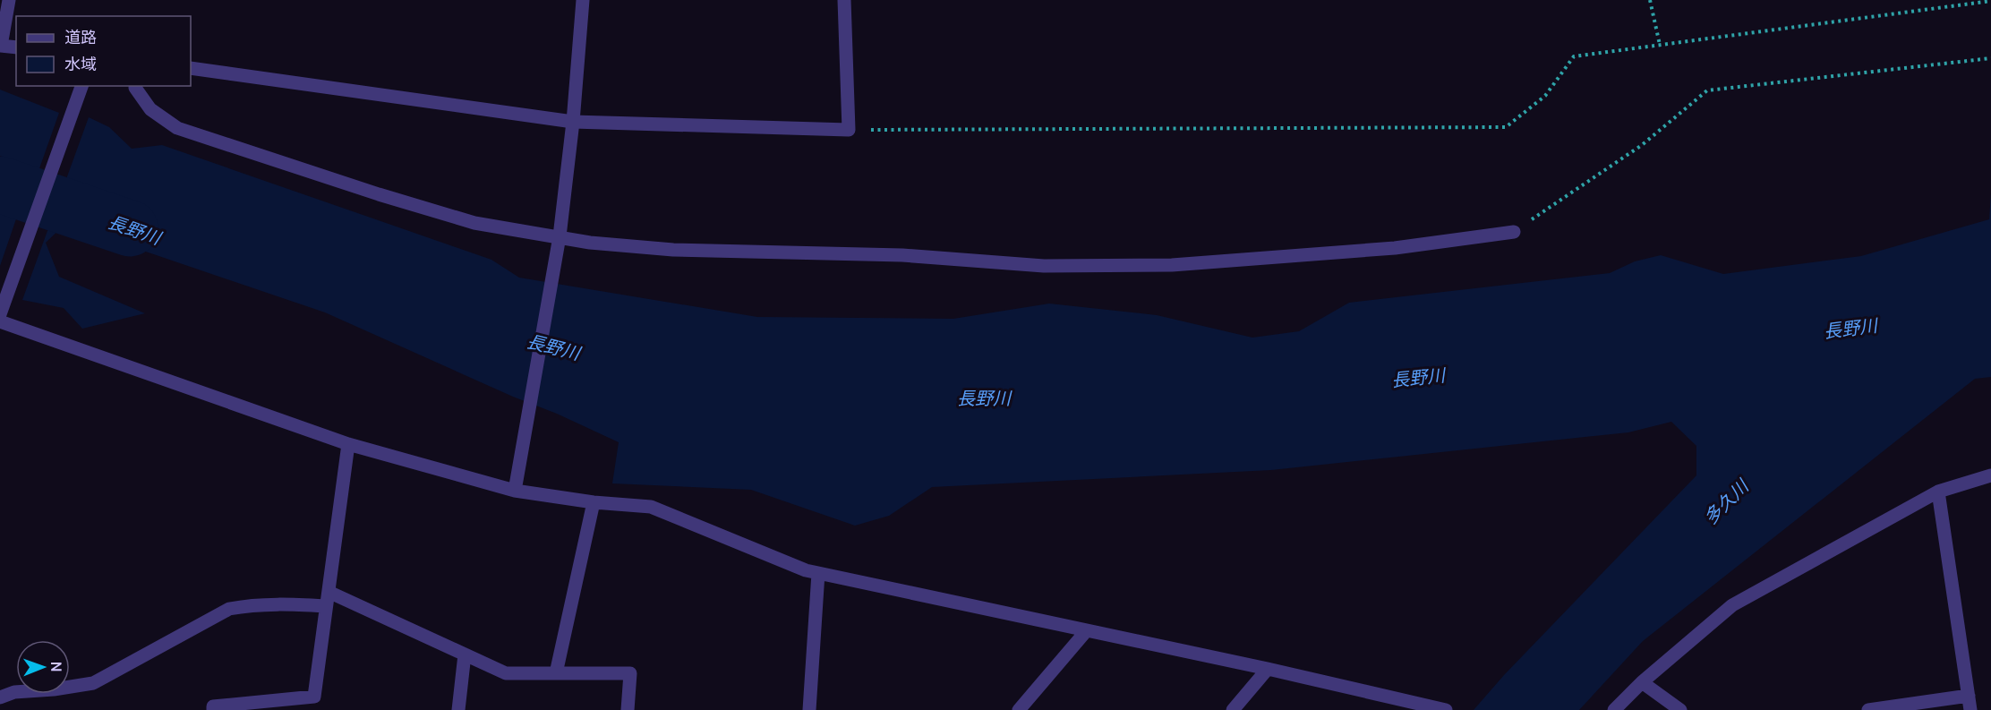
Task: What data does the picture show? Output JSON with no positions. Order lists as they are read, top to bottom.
{
  "water": ["長野川", "多久川"],
  "legend": ["道路", "水域"],
  "north": "right"
}
